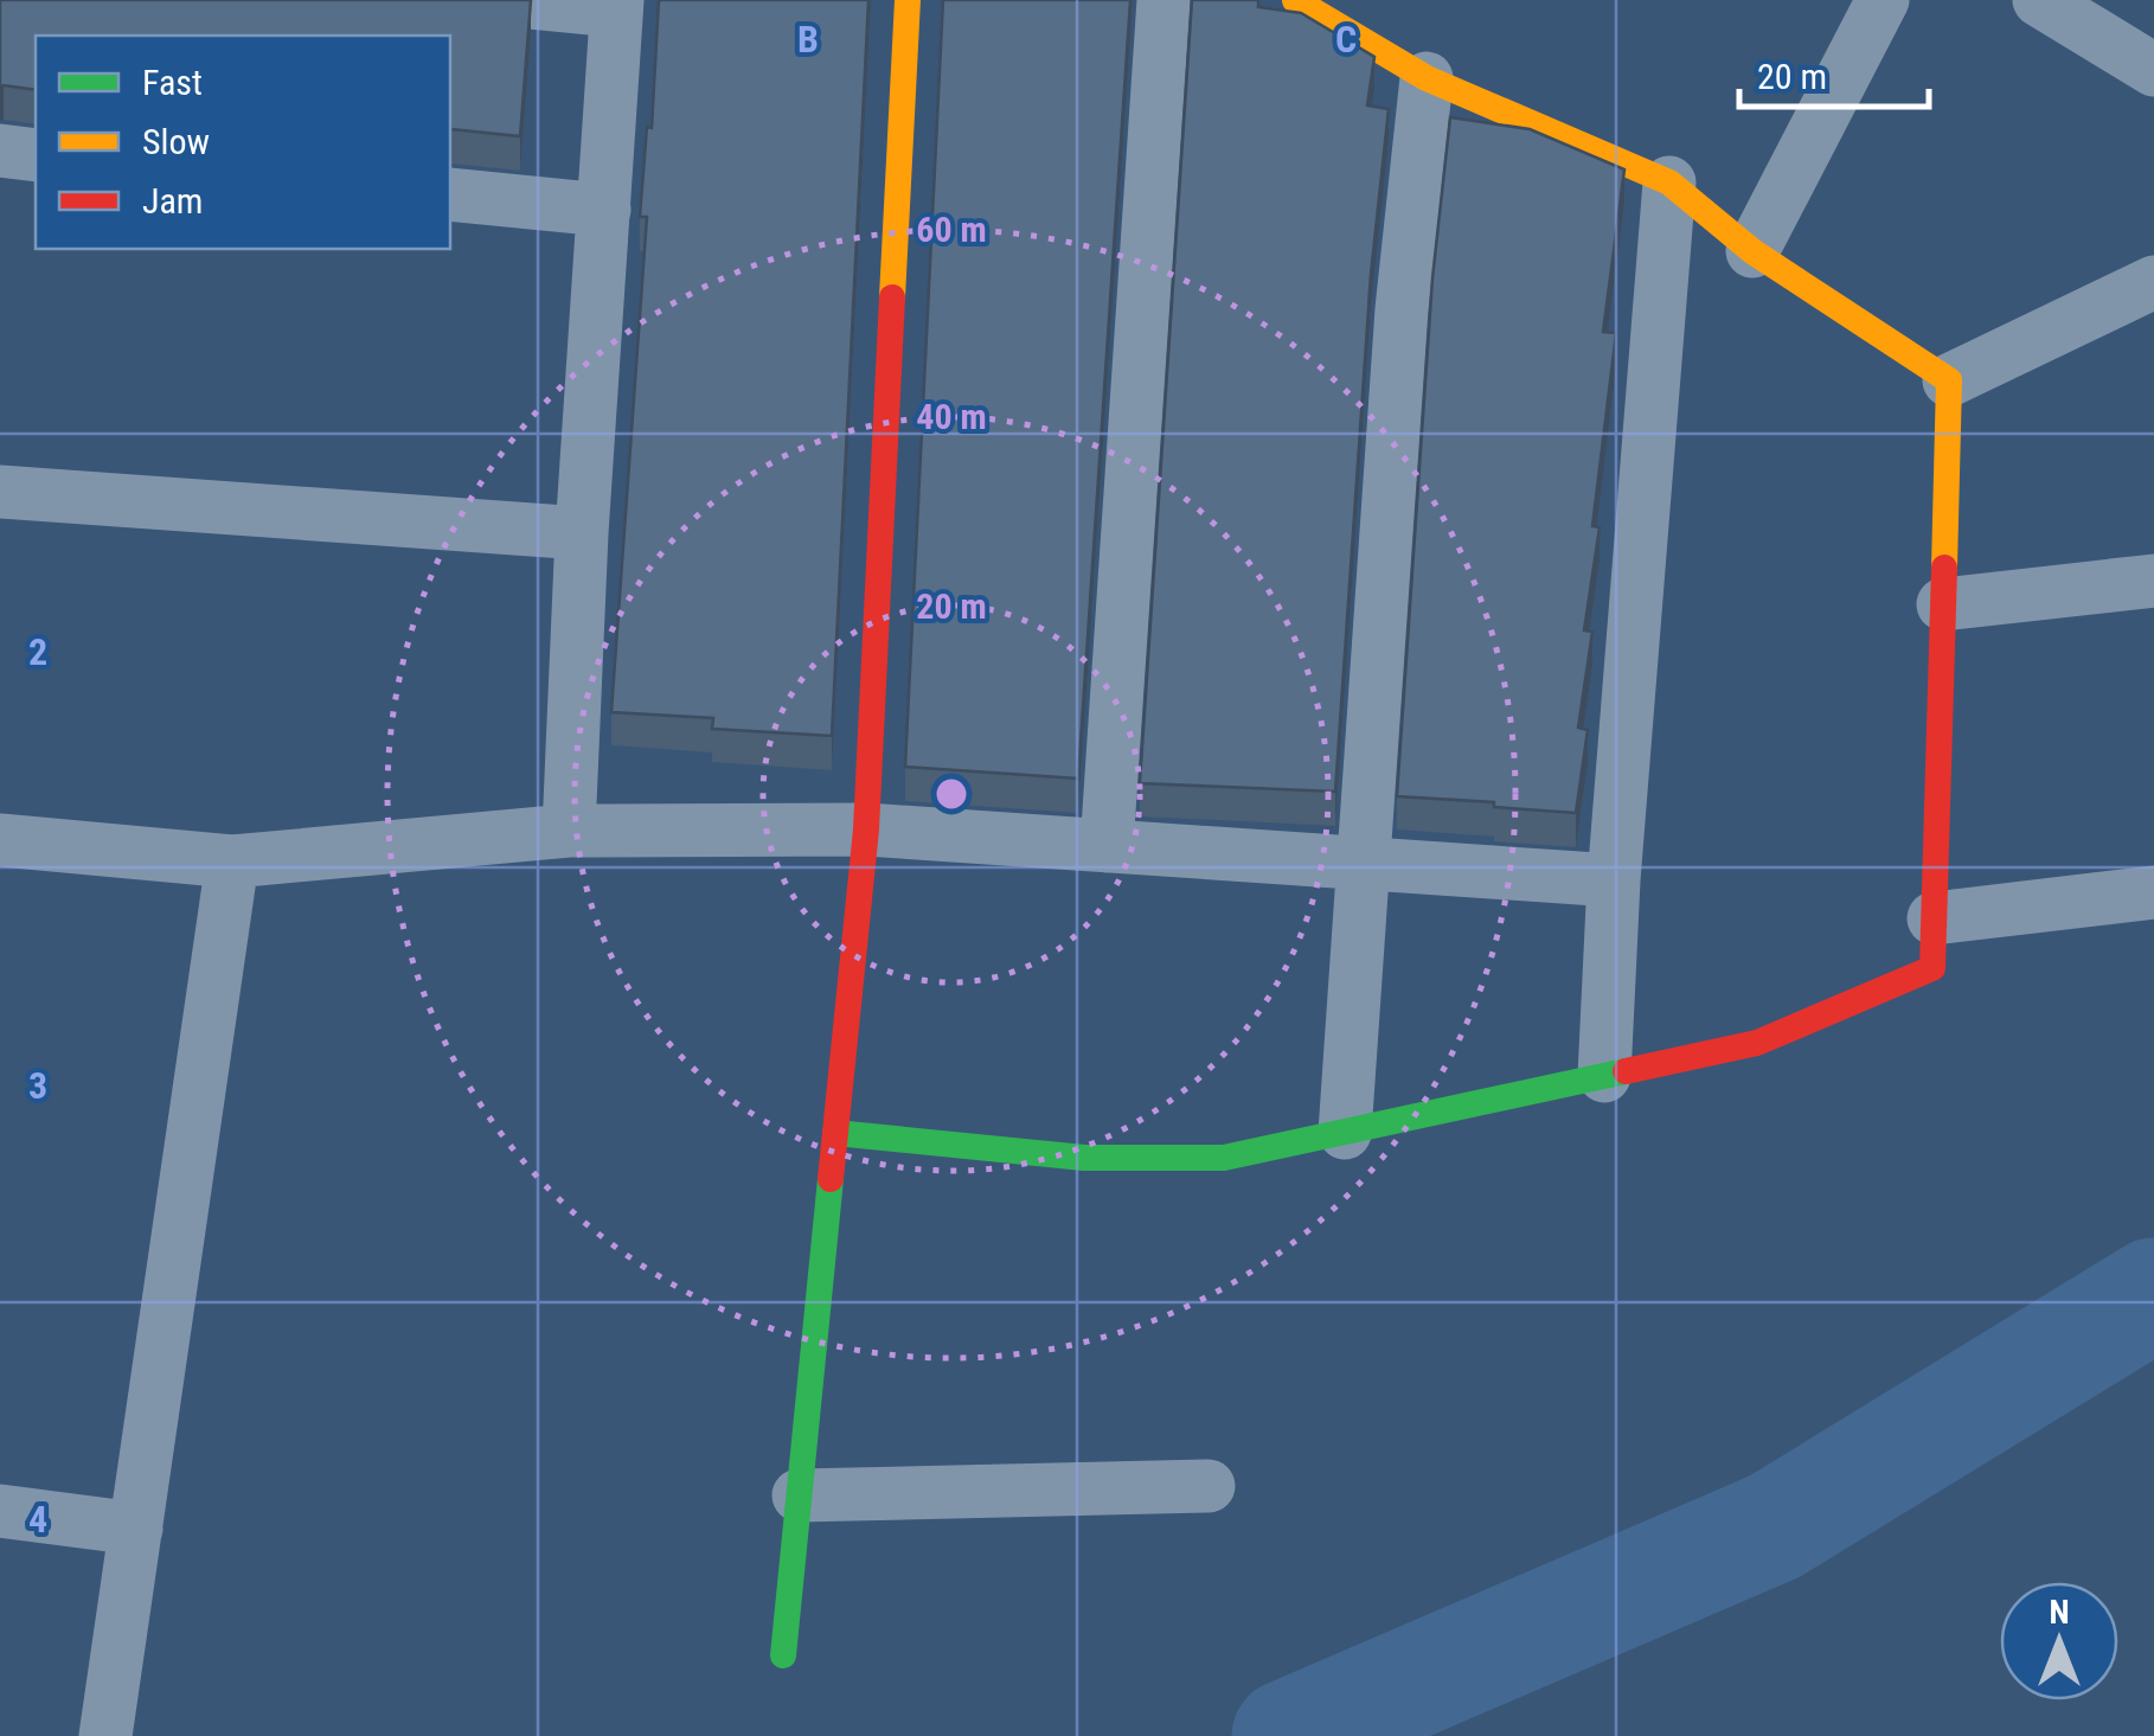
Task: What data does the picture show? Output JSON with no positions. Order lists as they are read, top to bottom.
{
  "legend": ["Fast", "Slow", "Jam"],
  "scale_bar": "20 m",
  "north": "top",
  "grid": {
    "columns": ["B", "C"],
    "rows": ["2", "3", "4"]
  },
  "rings": ["60 m", "40 m", "20 m"]
}
